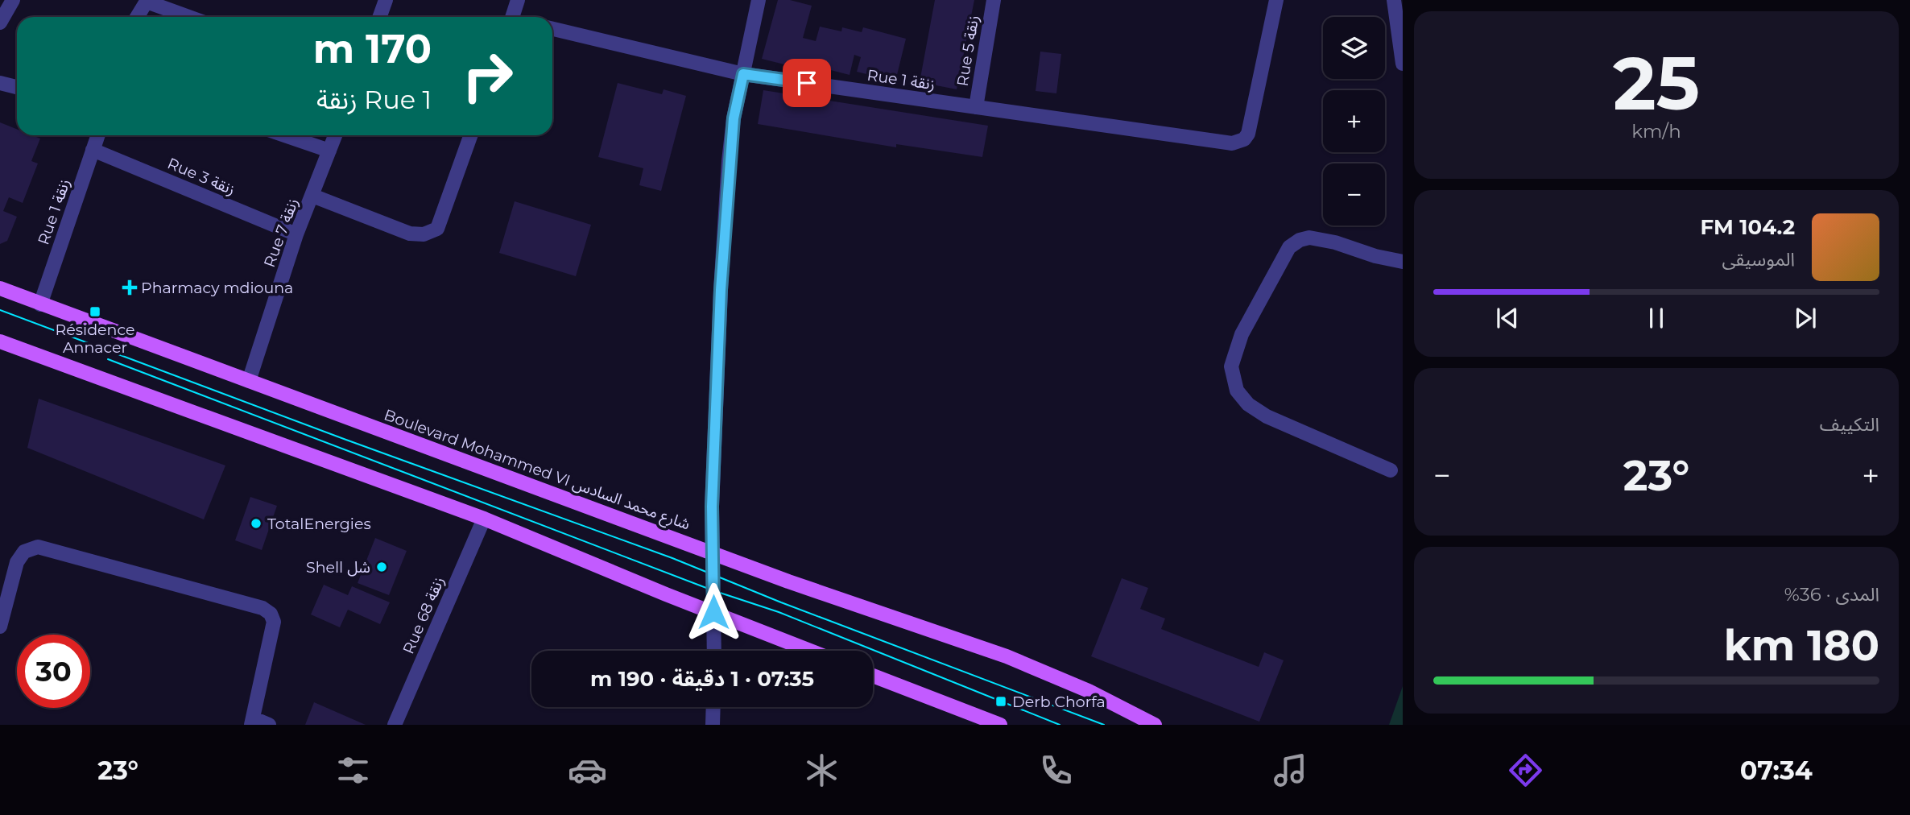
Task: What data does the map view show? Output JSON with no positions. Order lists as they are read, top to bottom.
{
  "streets": {
    "main road": ["Boulevard Mohammed VI شارع محمد السادس"],
    "street": [
      "Rue 5 زنقة",
      "Rue 1 زنقة",
      "Rue 3 زنقة",
      "Rue 7 زنقة",
      "Rue 68 زنقة"
    ]
  },
  "crossings": [
    ["Rue 5 زنقة", "Rue 1 زنقة"],
    ["Rue 1 زنقة", "Rue 3 زنقة"],
    ["Rue 1 زنقة", "Boulevard Mohammed VI شارع محمد السادس"],
    ["Rue 3 زنقة", "Rue 7 زنقة"],
    ["Rue 7 زنقة", "Boulevard Mohammed VI شارع محمد السادس"]
  ],
  "places": {
    "health": ["Pharmacy mdiouna"],
    "transit": ["Résidence Annacer", "Derb Chorfa"],
    "other": ["TotalEnergies", "Shell شل"]
  },
  "page": {
    "tile": [
      ["25", "km/h"],
      "التكييف",
      ["المدى · 36%", "180 km"]
    ],
    "map_buttons": ["+", "−"],
    "turn": ["170 m", "Rue 1 زنقة"],
    "song": ["104.2 FM", "الموسيقى"],
    "heat": ["−", "23°", "+"],
    "limit": "30",
    "trip": "07:35 · 1 دقيقة · 190 m",
    "tabs": ["07:34", "23°"]
  }
}
